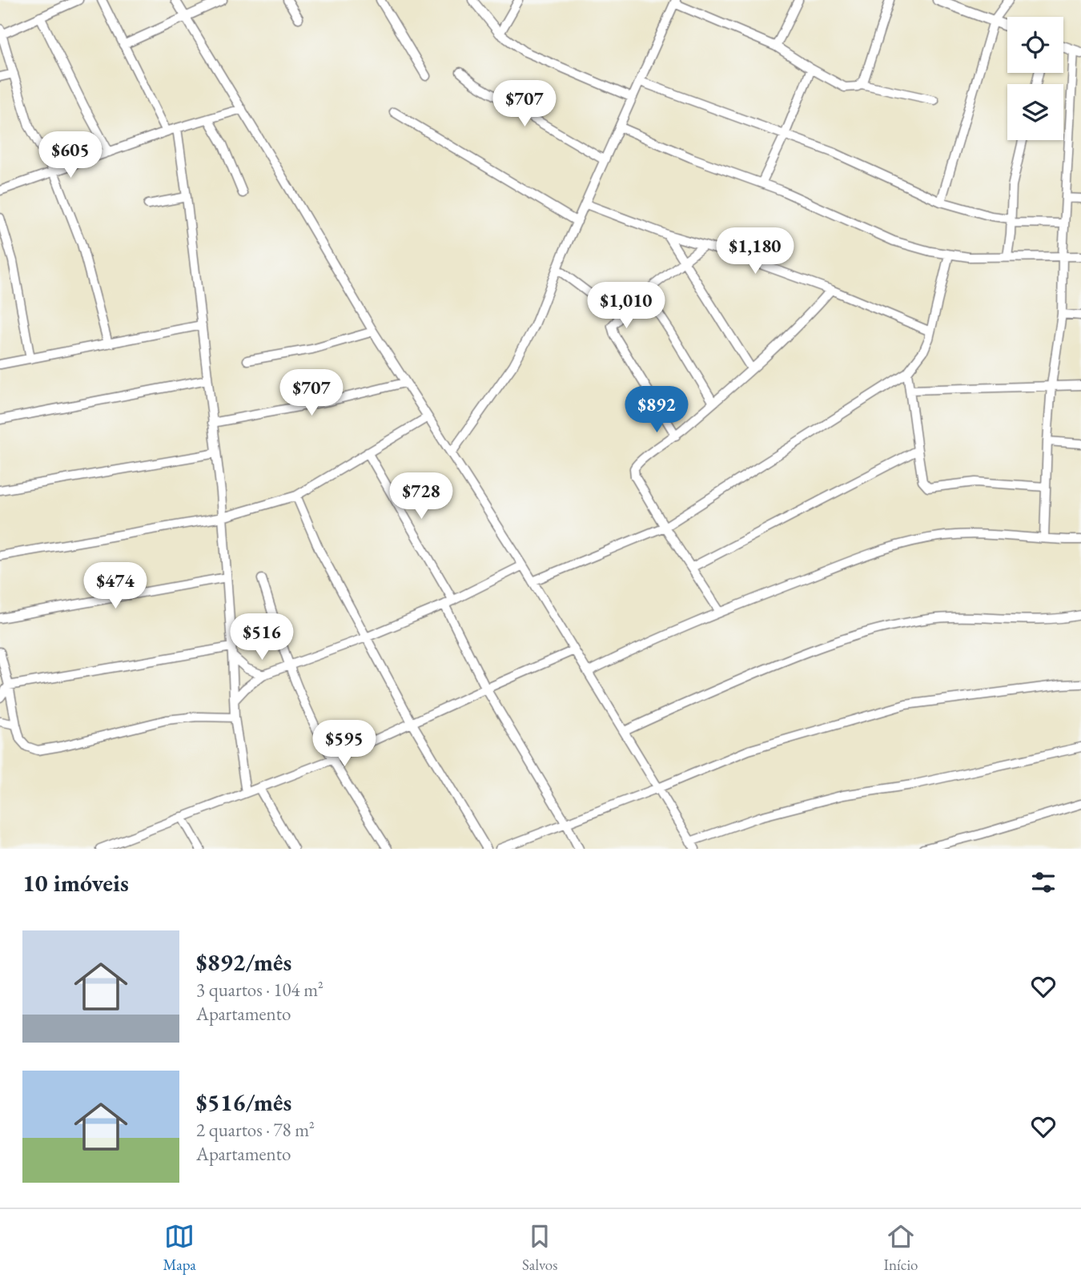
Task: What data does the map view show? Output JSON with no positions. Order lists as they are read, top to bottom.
{
  "page": {
    "price": [
      "$707",
      "$605",
      "$1,180",
      "$1,010",
      "$707",
      "$892",
      "$728",
      "$474",
      "$516",
      "$595"
    ],
    "heading": "10 imóveis",
    "list": [
      {
        "name": "$892/mês",
        "note": "3 quartos · 104 m² · Apartamento"
      },
      {
        "name": "$516/mês",
        "note": "2 quartos · 78 m² · Apartamento"
      }
    ],
    "tabs": ["Mapa", "Salvos", "Início"]
  }
}
